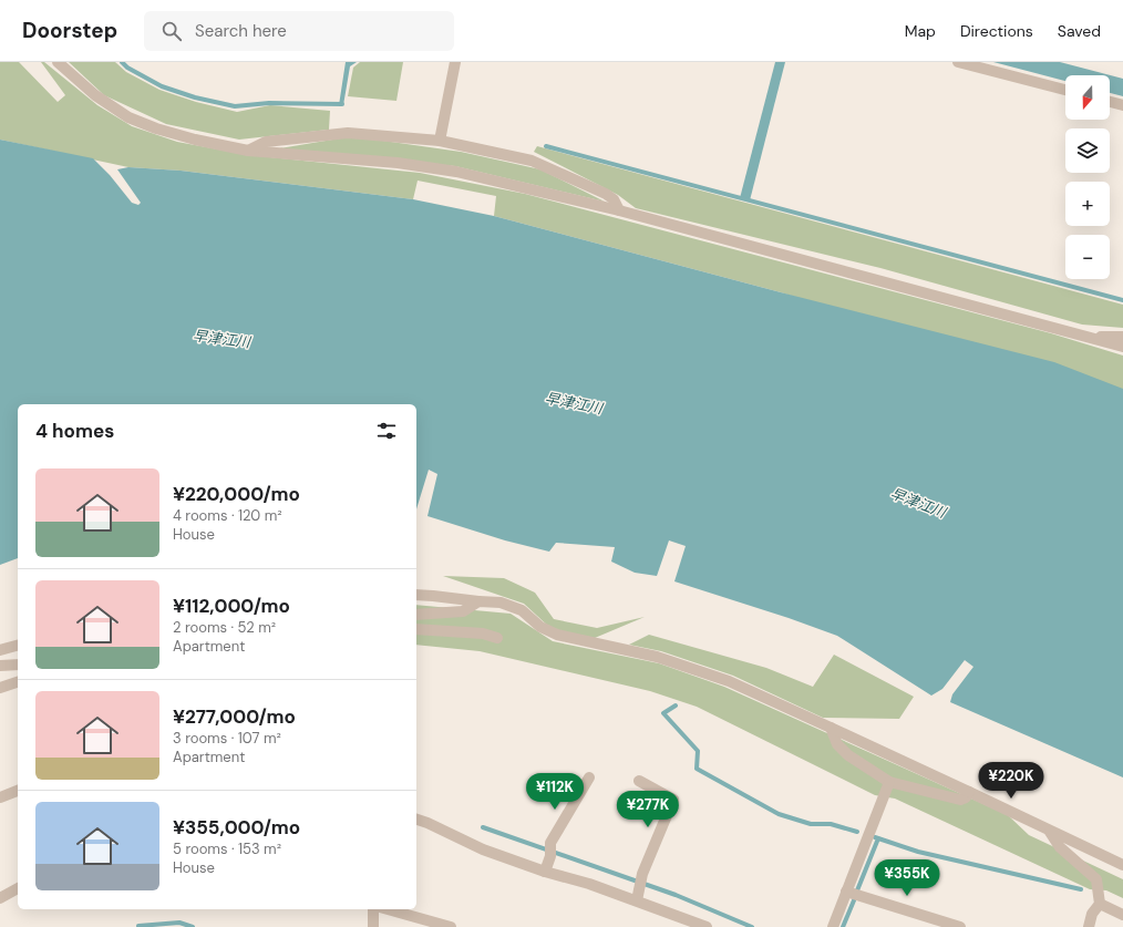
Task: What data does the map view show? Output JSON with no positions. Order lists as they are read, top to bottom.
{
  "water": ["早津江川"],
  "north": "bottom",
  "page": {
    "header": "Doorstep",
    "search": "Search here",
    "nav": ["Map", "Directions", "Saved"],
    "map_buttons": ["+", "−"],
    "heading": "4 homes",
    "list": [
      {
        "name": "¥220,000/mo",
        "note": "4 rooms · 120 m² · House"
      },
      {
        "name": "¥112,000/mo",
        "note": "2 rooms · 52 m² · Apartment"
      },
      {
        "name": "¥277,000/mo",
        "note": "3 rooms · 107 m² · Apartment"
      },
      {
        "name": "¥355,000/mo",
        "note": "5 rooms · 153 m² · House"
      }
    ],
    "price": [
      "¥220K",
      "¥112K",
      "¥277K",
      "¥355K"
    ]
  }
}
